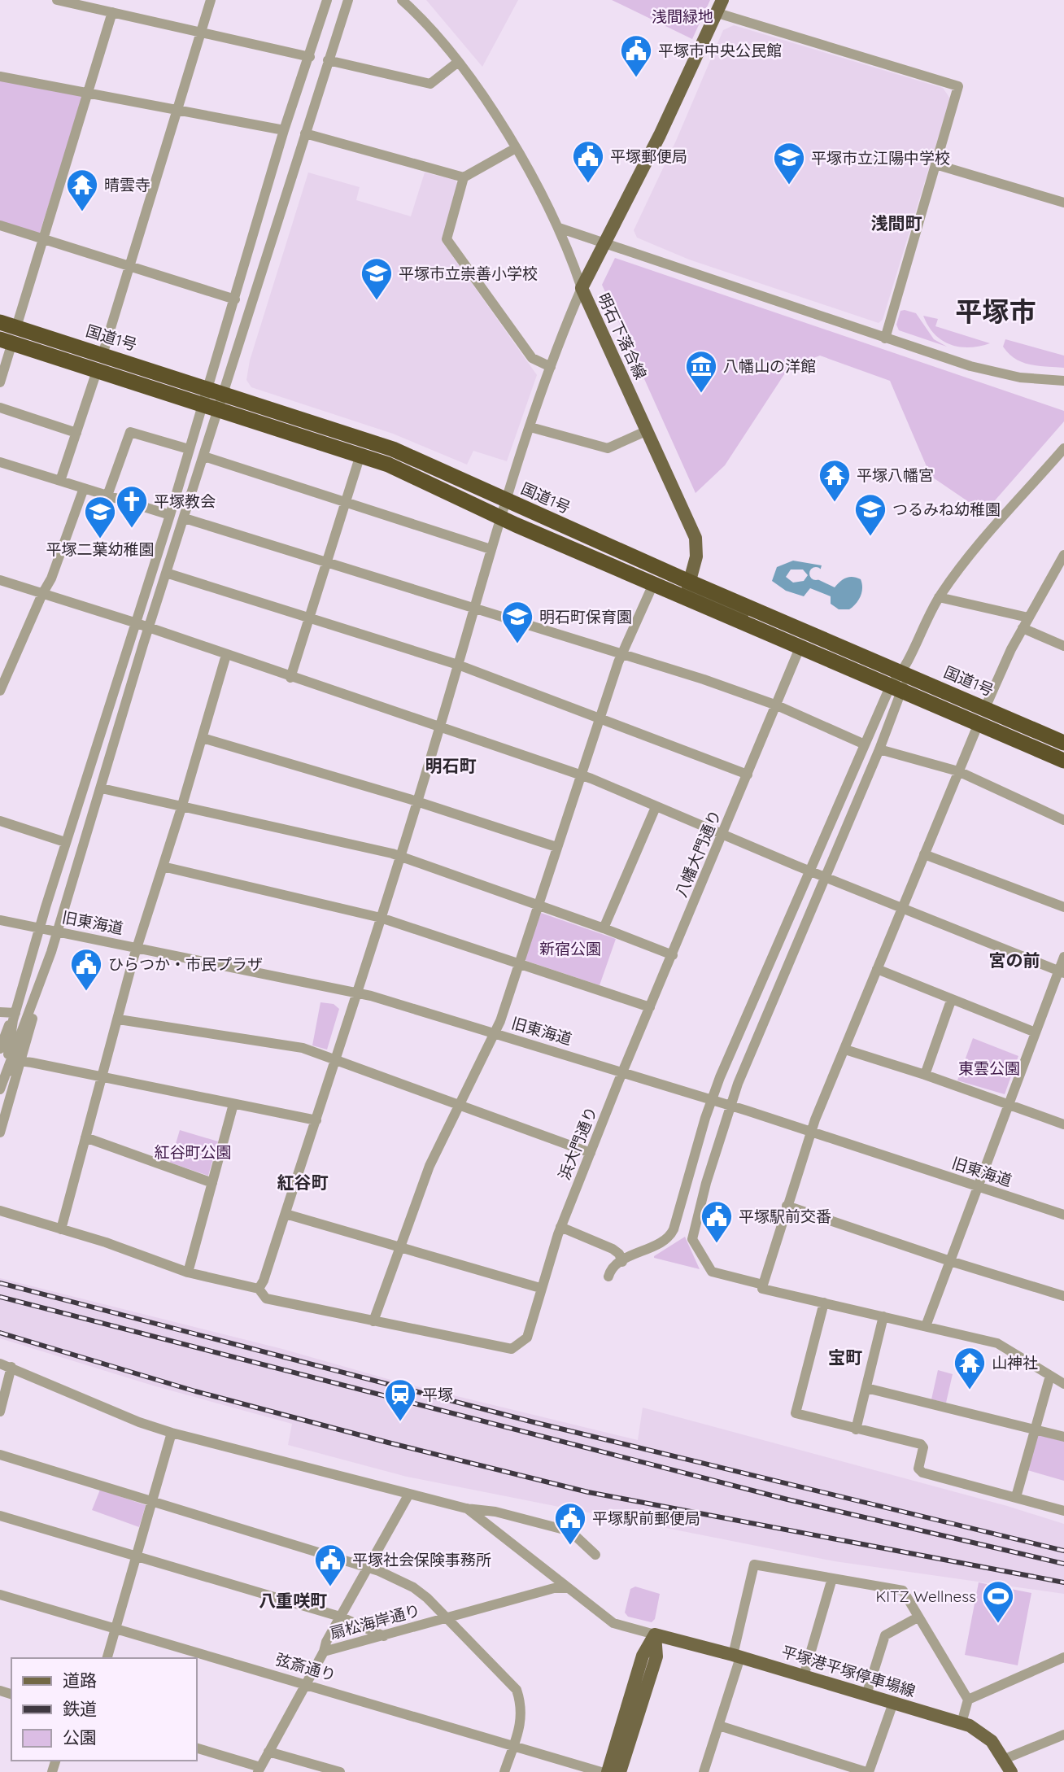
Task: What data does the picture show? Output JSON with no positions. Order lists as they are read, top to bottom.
{
  "streets": {
    "highway": ["国道1号"],
    "main road": ["明石下落合線", "平塚港平塚停車場線"],
    "street": [
      "八幡大門通り",
      "旧東海道",
      "浜大門通り",
      "扇松海岸通り",
      "弦斎通り"
    ]
  },
  "crossings": [
    ["明石下落合線", "国道1号"],
    ["国道1号", "八幡大門通り"],
    ["八幡大門通り", "旧東海道"],
    ["八幡大門通り", "浜大門通り"],
    ["旧東海道", "浜大門通り"],
    ["扇松海岸通り", "弦斎通り"]
  ],
  "districts": [
    "浅間町",
    "平塚市",
    "明石町",
    "宮の前",
    "紅谷町",
    "宝町",
    "八重咲町"
  ],
  "parks": [
    "浅間緑地",
    "新宿公園",
    "東雲公園",
    "紅谷町公園"
  ],
  "places": {
    "public building": [
      "平塚市中央公民館",
      "平塚郵便局",
      "ひらつか・市民プラザ",
      "平塚駅前交番",
      "平塚駅前郵便局",
      "平塚社会保険事務所"
    ],
    "school or university": [
      "平塚市立江陽中学校",
      "平塚市立崇善小学校",
      "つるみね幼稚園",
      "平塚二葉幼稚園",
      "明石町保育園"
    ],
    "temple": ["晴雲寺", "平塚八幡宮", "山神社"],
    "museum": ["八幡山の洋館"],
    "church": ["平塚教会"],
    "station": ["平塚"],
    "sports": ["KITZ Wellness"]
  },
  "legend": ["道路", "鉄道", "公園"]
}
